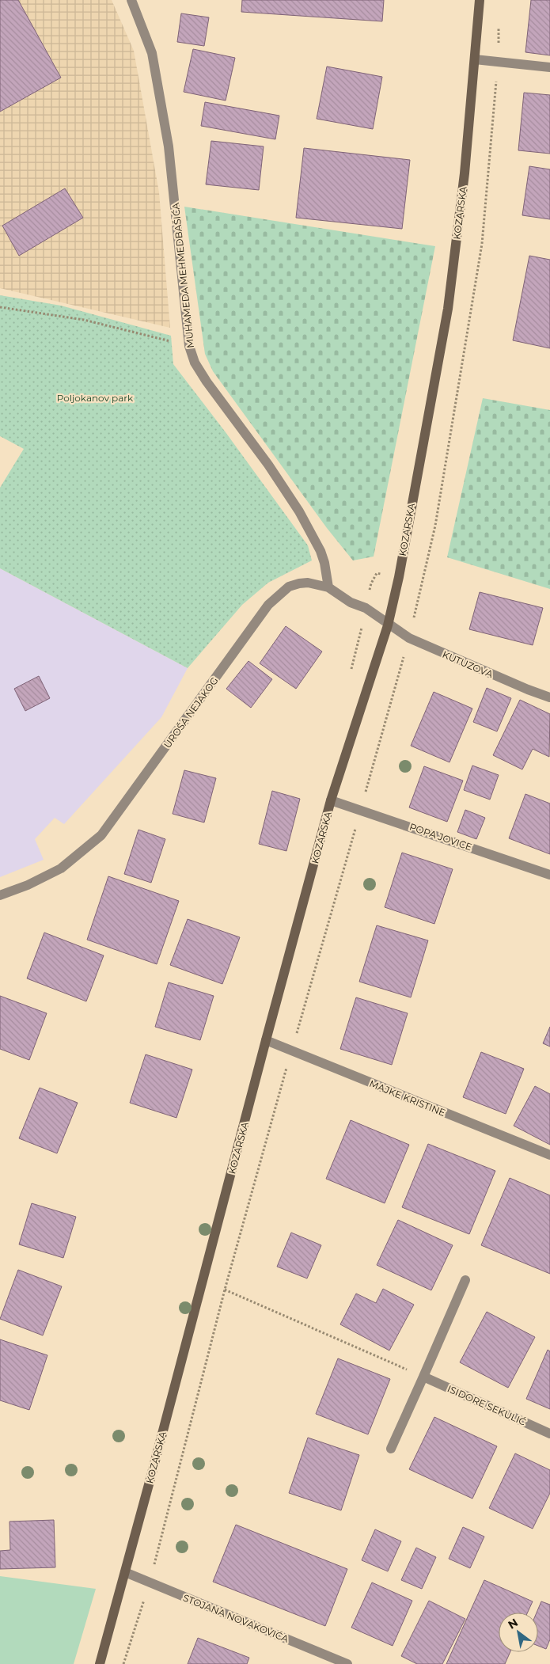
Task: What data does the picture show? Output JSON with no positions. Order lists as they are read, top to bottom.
{
  "streets": {
    "main road": ["KOZARSKA"],
    "street": [
      "MUHAMEDA MEHMEDBAŠIĆA",
      "KUTUZOVA",
      "UROŠA NEJAKOG",
      "POPA JOVICE",
      "MAJKE KRISTINE",
      "ISIDORE SEKULIĆ",
      "STOJANA NOVAKOVIĆA"
    ]
  },
  "crossings": [
    ["KOZARSKA", "KUTUZOVA"],
    ["KOZARSKA", "UROŠA NEJAKOG"],
    ["KOZARSKA", "POPA JOVICE"],
    ["KOZARSKA", "MAJKE KRISTINE"],
    ["KOZARSKA", "STOJANA NOVAKOVIĆA"],
    ["MUHAMEDA MEHMEDBAŠIĆA", "UROŠA NEJAKOG"],
    ["KUTUZOVA", "UROŠA NEJAKOG"]
  ],
  "parks": ["Poljokanov park"],
  "north": "top left"
}
